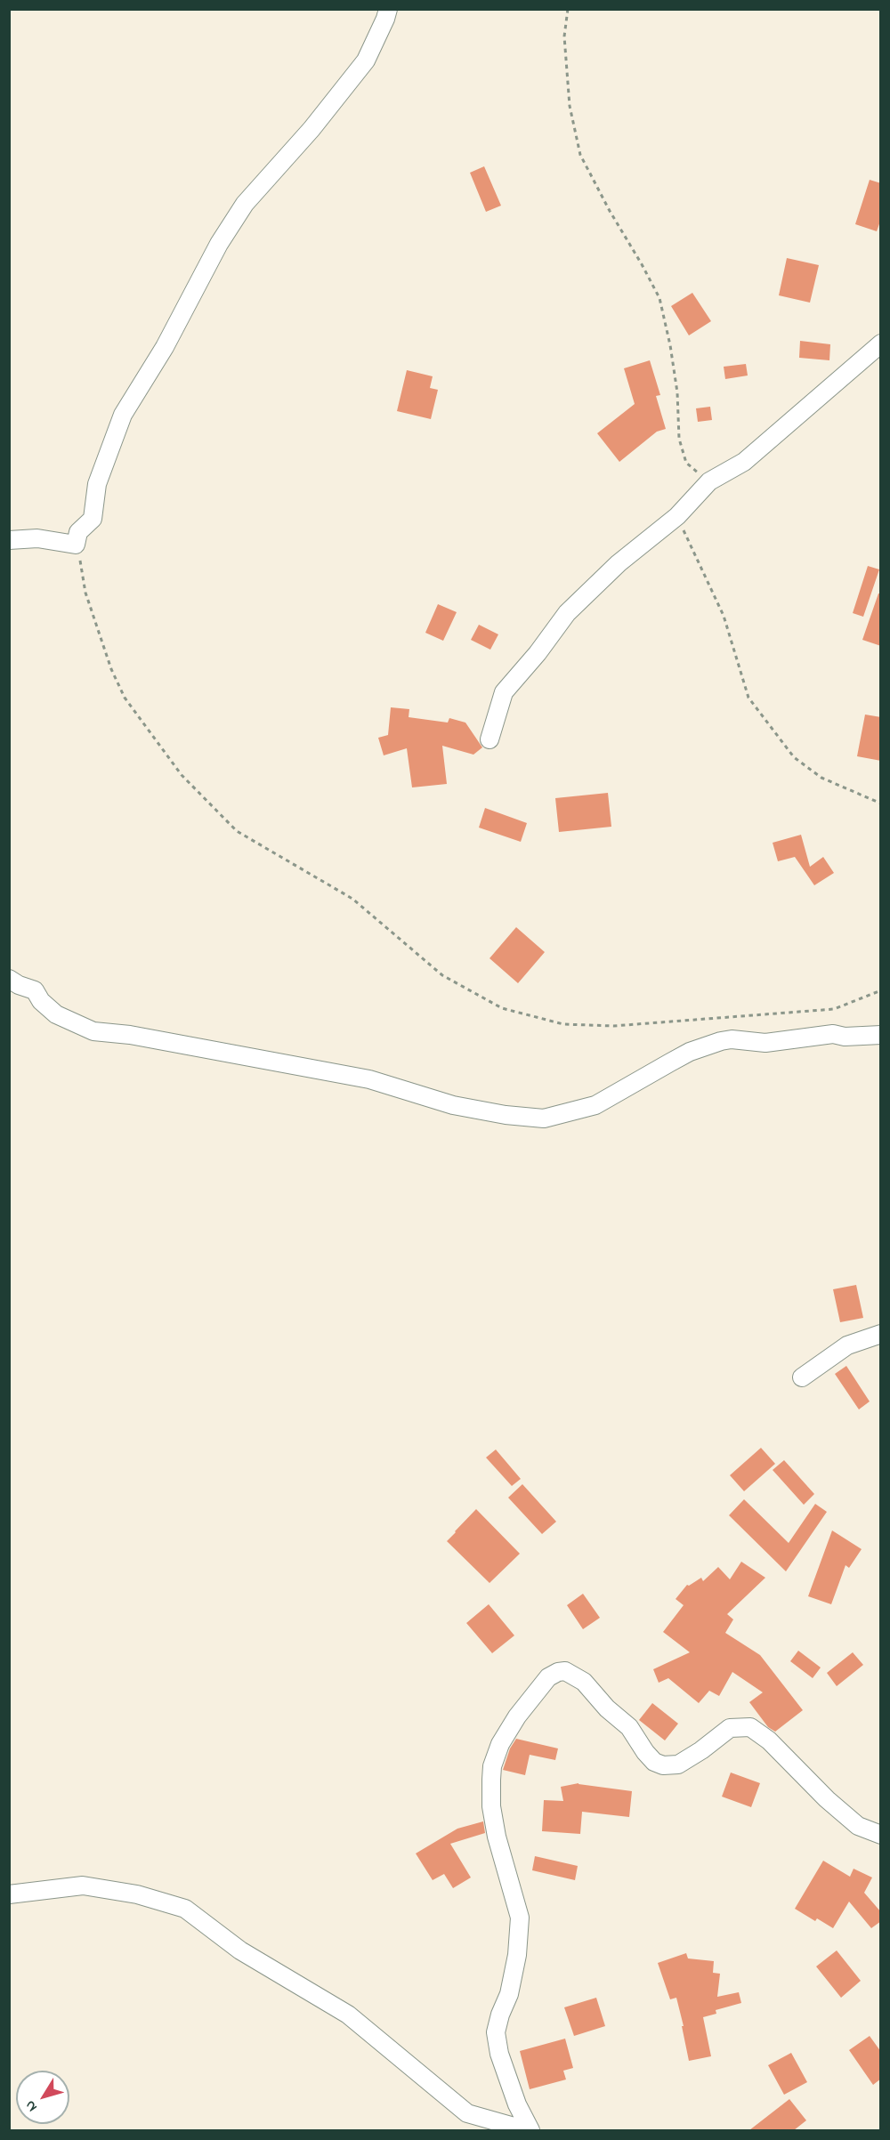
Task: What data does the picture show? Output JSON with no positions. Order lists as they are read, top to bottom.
{
  "north": "bottom left"
}
